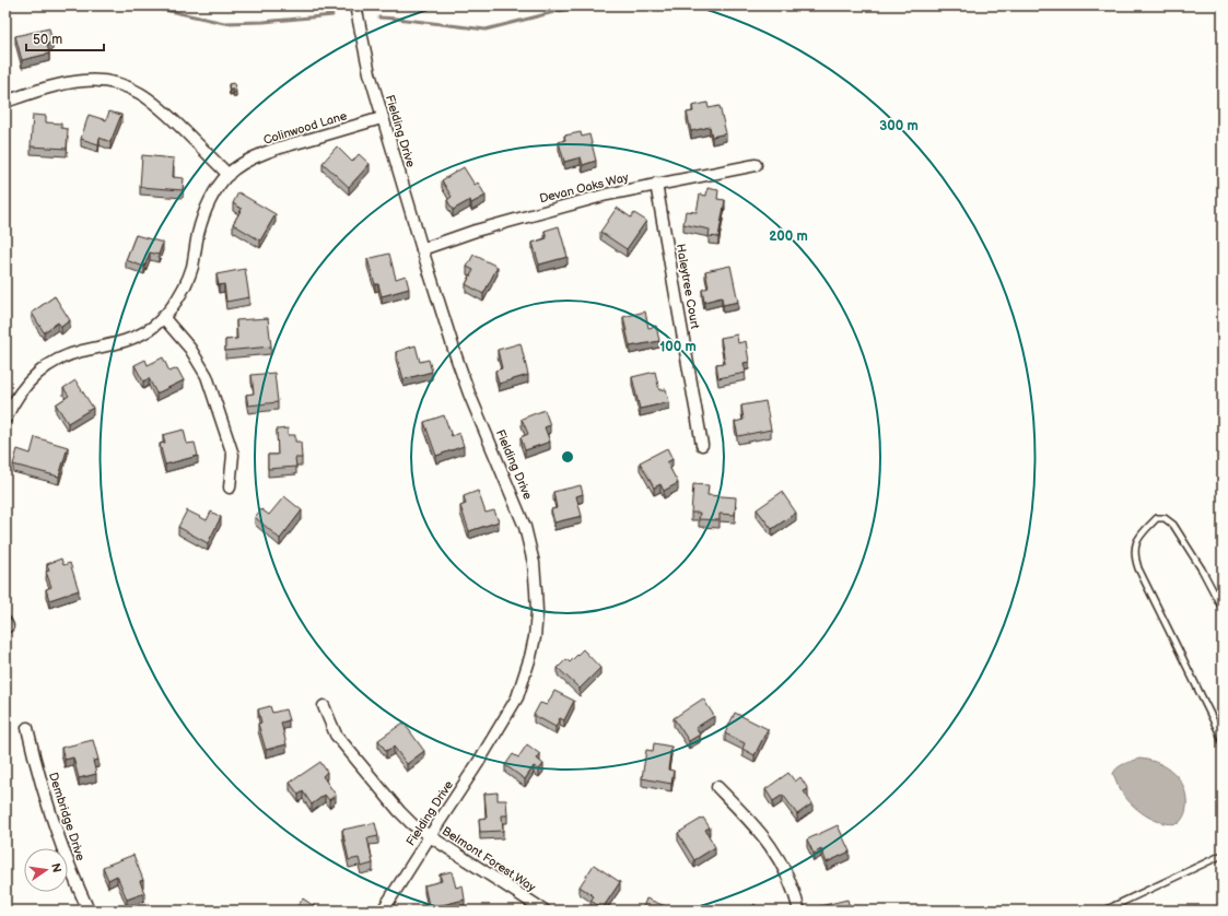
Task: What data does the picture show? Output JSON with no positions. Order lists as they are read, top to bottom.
{
  "streets": {
    "street": [
      "Colinwood Lane",
      "Fielding Drive",
      "Devan Oaks Way",
      "Haleytree Court",
      "Dembridge Drive",
      "Belmont Forest Way"
    ]
  },
  "crossings": [
    ["Colinwood Lane", "Fielding Drive"],
    ["Fielding Drive", "Devan Oaks Way"],
    ["Fielding Drive", "Belmont Forest Way"],
    ["Devan Oaks Way", "Haleytree Court"]
  ],
  "scale_bar": "50 m",
  "north": "right",
  "rings": ["300 m", "200 m", "100 m"]
}
